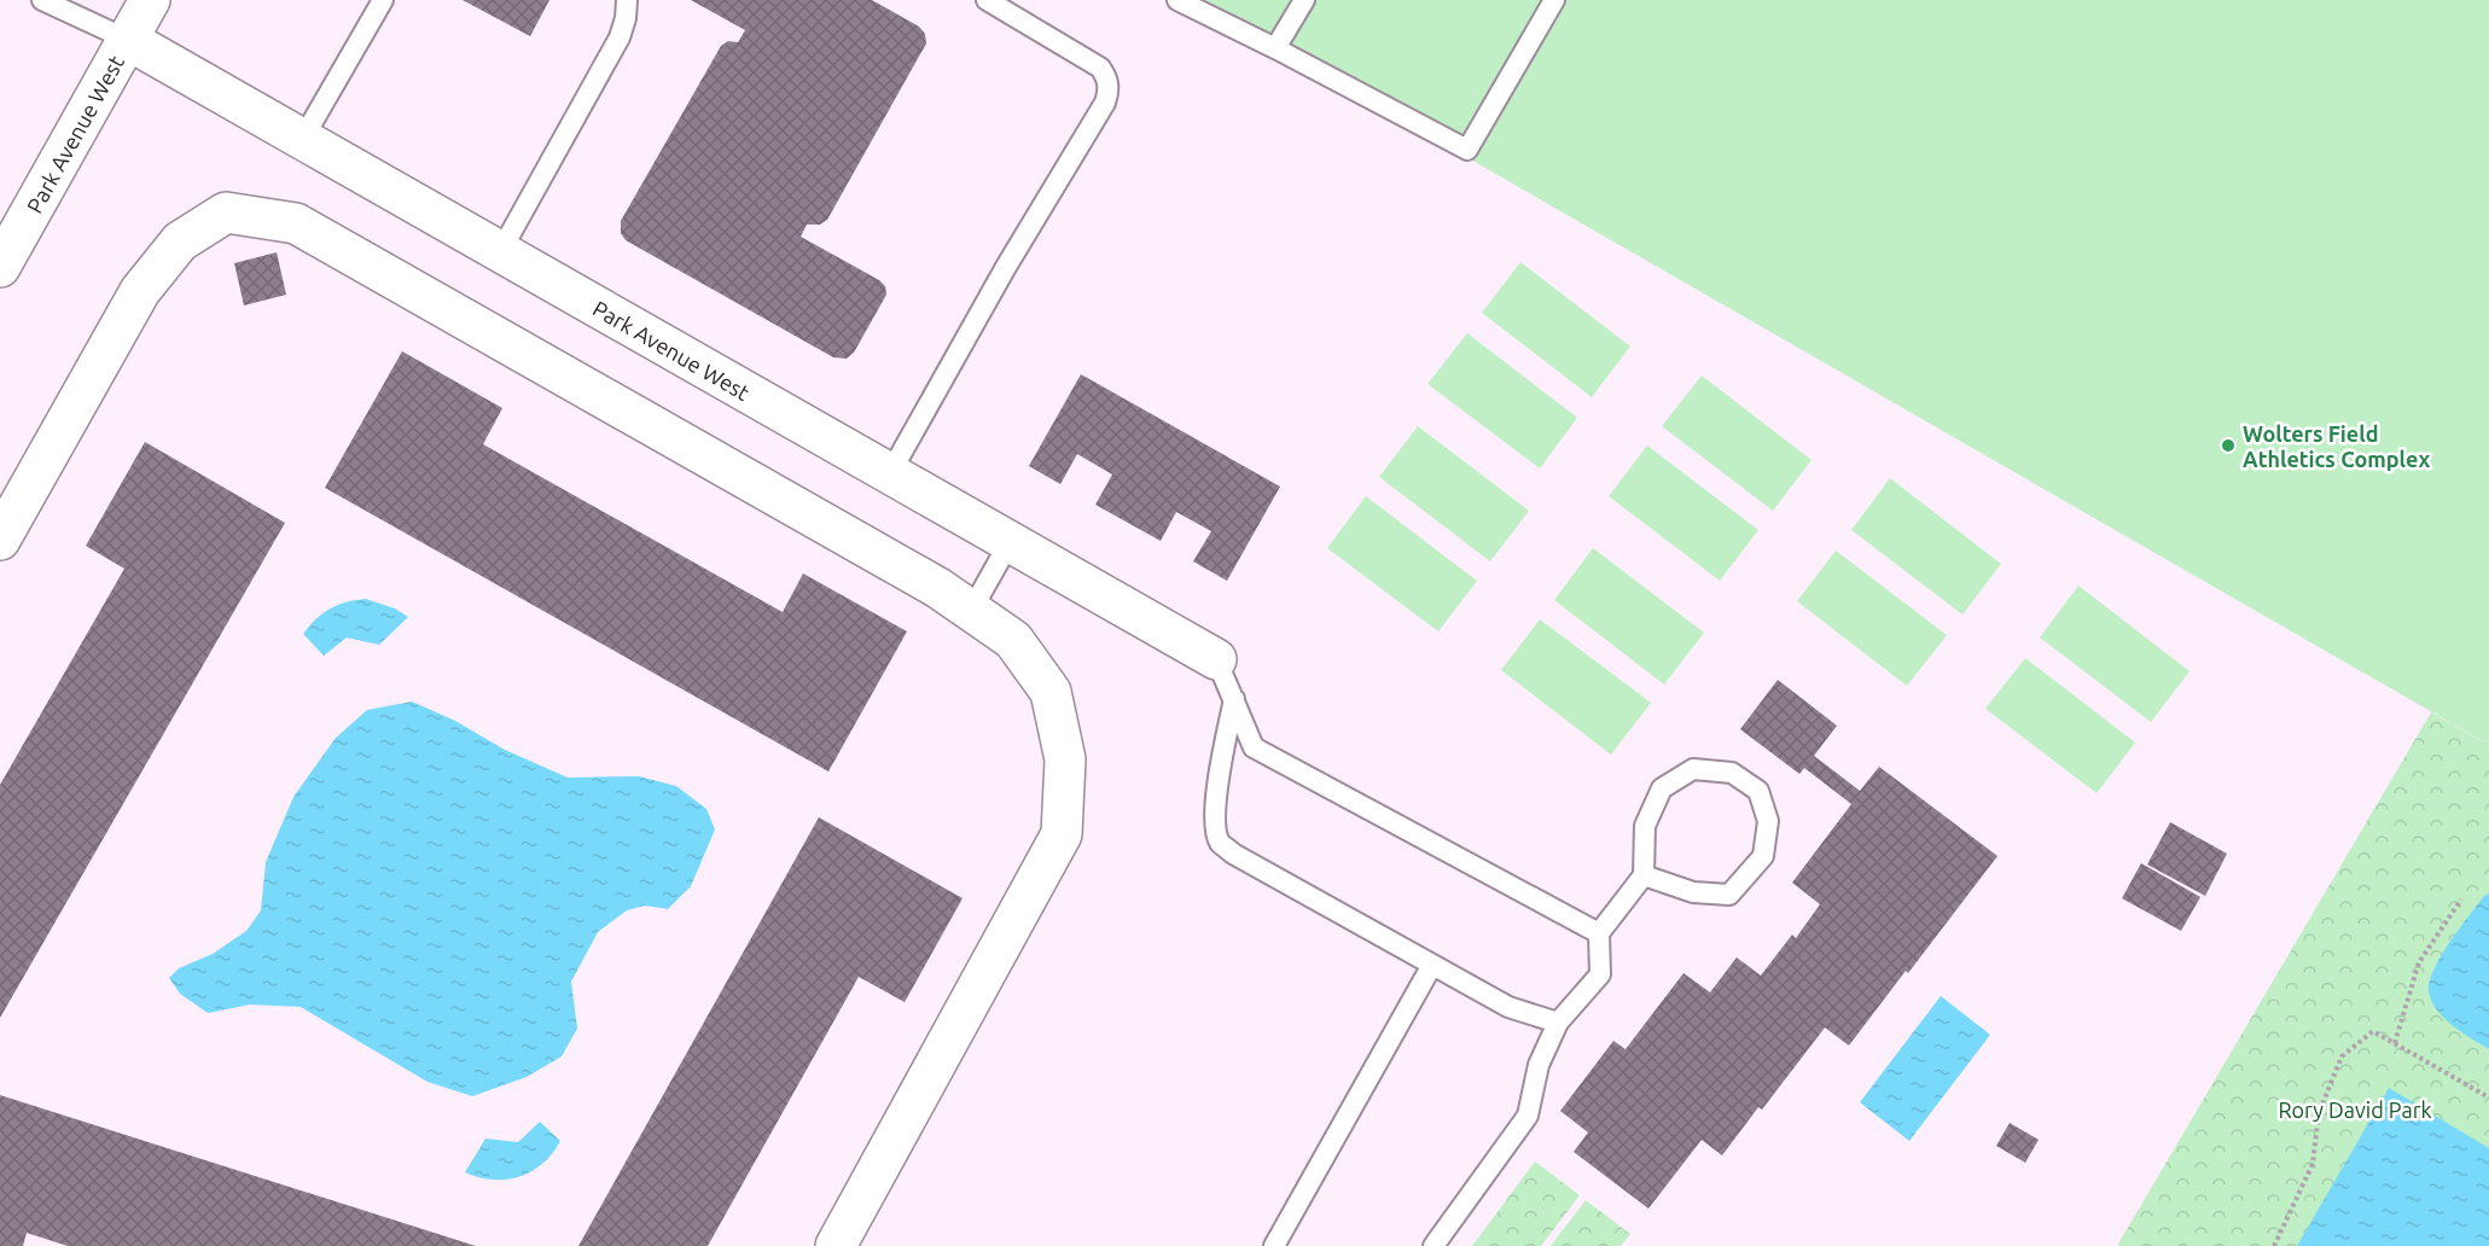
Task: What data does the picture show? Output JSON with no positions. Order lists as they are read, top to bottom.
{
  "streets": {
    "street": ["Park Avenue West"]
  },
  "parks": ["Rory David Park"],
  "places": ["Wolters Field Athletics Complex"]
}
